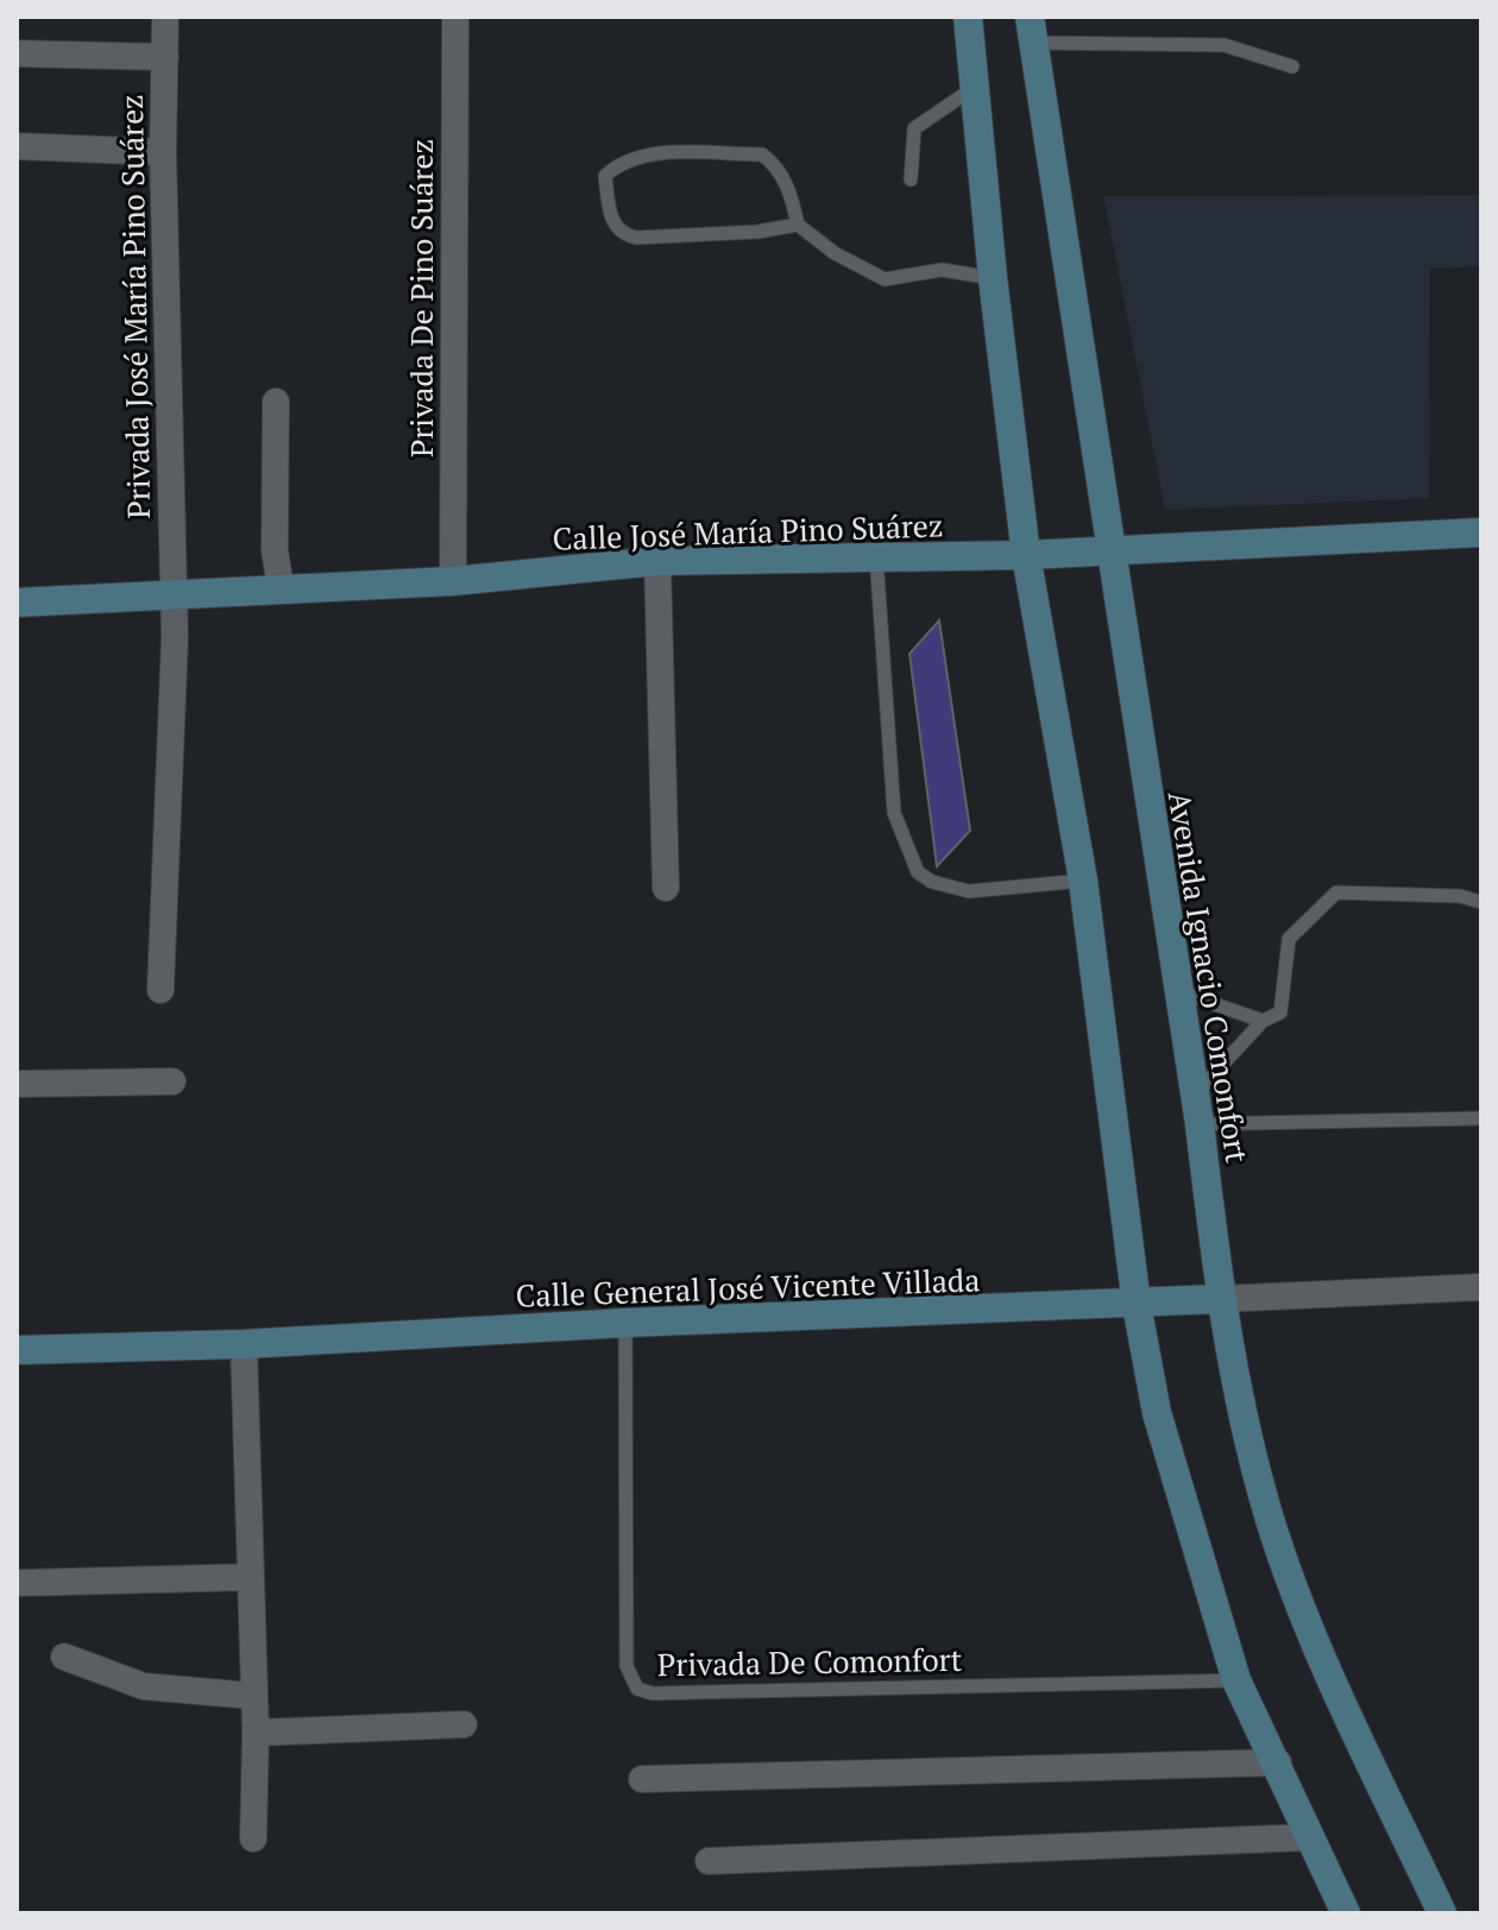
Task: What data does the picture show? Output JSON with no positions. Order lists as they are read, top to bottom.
{
  "streets": {
    "main road": ["Calle José María Pino Suárez", "Avenida Ignacio Comonfort", "Calle General José Vicente Villada"],
    "street": ["Privada De Pino Suárez", "Privada José María Pino Suárez"],
    "lane": ["Privada De Comonfort"]
  },
  "crossings": [
    ["Privada De Pino Suárez", "Calle José María Pino Suárez"],
    ["Privada José María Pino Suárez", "Calle José María Pino Suárez"],
    ["Calle José María Pino Suárez", "Avenida Ignacio Comonfort"],
    ["Avenida Ignacio Comonfort", "Calle General José Vicente Villada"],
    ["Calle General José Vicente Villada", "Privada De Comonfort"]
  ]
}
